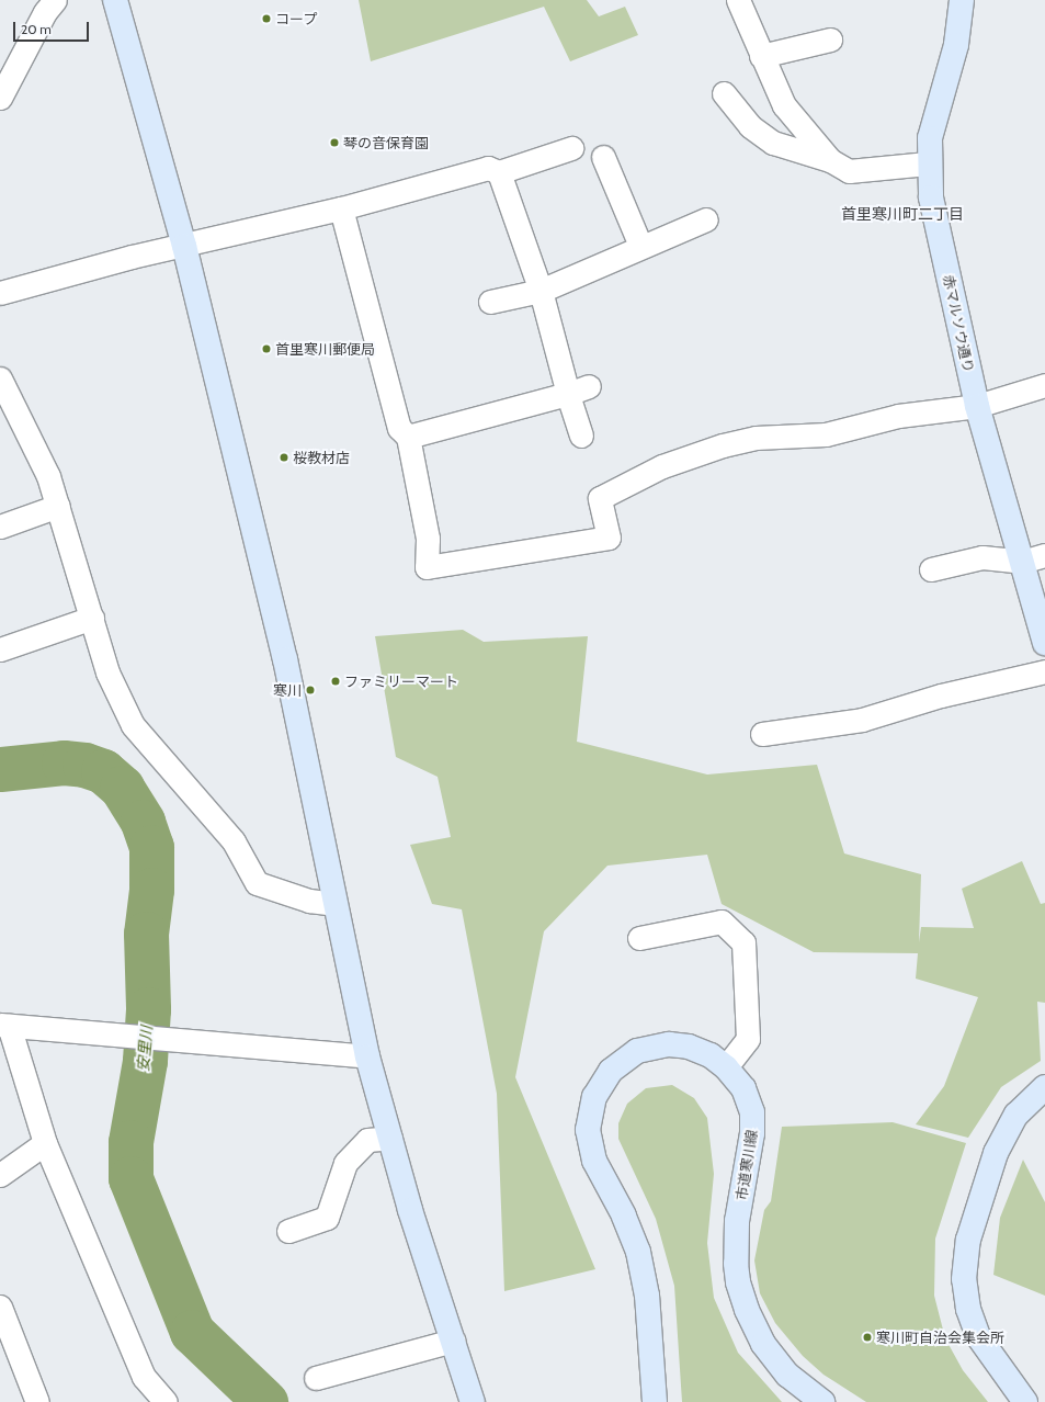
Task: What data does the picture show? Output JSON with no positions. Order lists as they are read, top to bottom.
{
  "streets": {
    "street": ["赤マルソウ通り", "市道寒川線"]
  },
  "districts": ["首里寒川町二丁目"],
  "water": ["安里川"],
  "places": [
    "コープ",
    "琴の音保育園",
    "首里寒川郵便局",
    "桜教材店",
    "ファミリーマート",
    "寒川",
    "寒川町自治会集会所"
  ],
  "scale_bar": "20 m"
}
